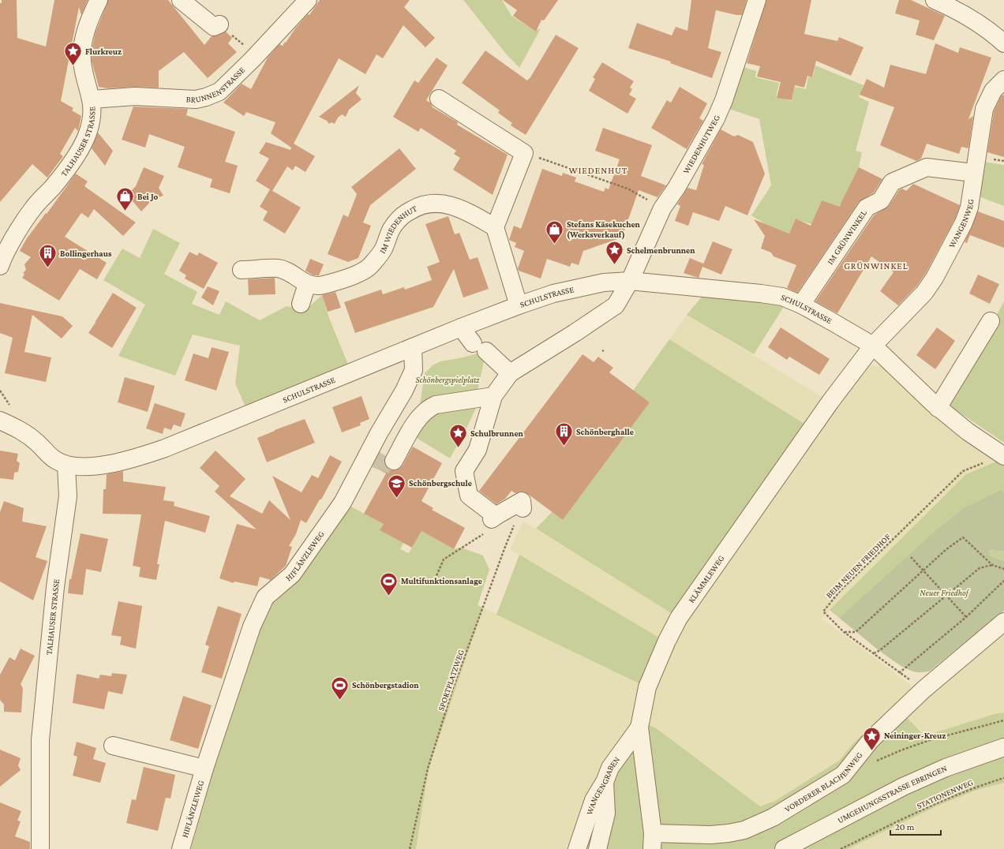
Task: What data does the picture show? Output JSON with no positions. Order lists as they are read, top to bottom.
{
  "streets": {
    "street": [
      "BRUNNENSTRASSE",
      "TALHAUSER STRASSE",
      "WIEDENHUTWEG",
      "WANGENWEG",
      "IM WIEDENHUT",
      "IM GRÜNWINKEL",
      "SCHULSTRASSE",
      "HIFLÄNZLEWEG",
      "KLÄMMLEWEG",
      "VORDERER BLACHENWEG",
      "WANGENGRABEN",
      "UMGEHUNGSSTRASSE EBRINGEN"
    ],
    "path": ["BEIM NEUEN FRIEDHOF", "SPORTPLATZWEG", "STATIONENWEG"]
  },
  "crossings": [
    ["BRUNNENSTRASSE", "TALHAUSER STRASSE"],
    ["TALHAUSER STRASSE", "SCHULSTRASSE"],
    ["WIEDENHUTWEG", "SCHULSTRASSE"],
    ["WANGENWEG", "IM GRÜNWINKEL"],
    ["WANGENWEG", "SCHULSTRASSE"],
    ["WANGENWEG", "KLÄMMLEWEG"],
    ["IM GRÜNWINKEL", "SCHULSTRASSE"],
    ["SCHULSTRASSE", "HIFLÄNZLEWEG"],
    ["SCHULSTRASSE", "KLÄMMLEWEG"],
    ["BEIM NEUEN FRIEDHOF", "VORDERER BLACHENWEG"],
    ["KLÄMMLEWEG", "VORDERER BLACHENWEG"],
    ["KLÄMMLEWEG", "WANGENGRABEN"]
  ],
  "districts": ["WIEDENHUT", "GRÜNWINKEL"],
  "parks": ["Schönbergspielplatz", "Neuer Friedhof"],
  "places": {
    "place": [
      "Flurkreuz",
      "Schelmenbrunnen",
      "Schulbrunnen",
      "Neininger-Kreuz"
    ],
    "shop": ["Bei Jo", "Stefans Käsekuchen (Werksverkauf)"],
    "building": ["Bollingerhaus", "Schönberghalle"],
    "school or university": ["Schönbergschule"],
    "sports": ["Multifunktionsanlage", "Schönbergstadion"]
  },
  "scale_bar": "20 m"
}
